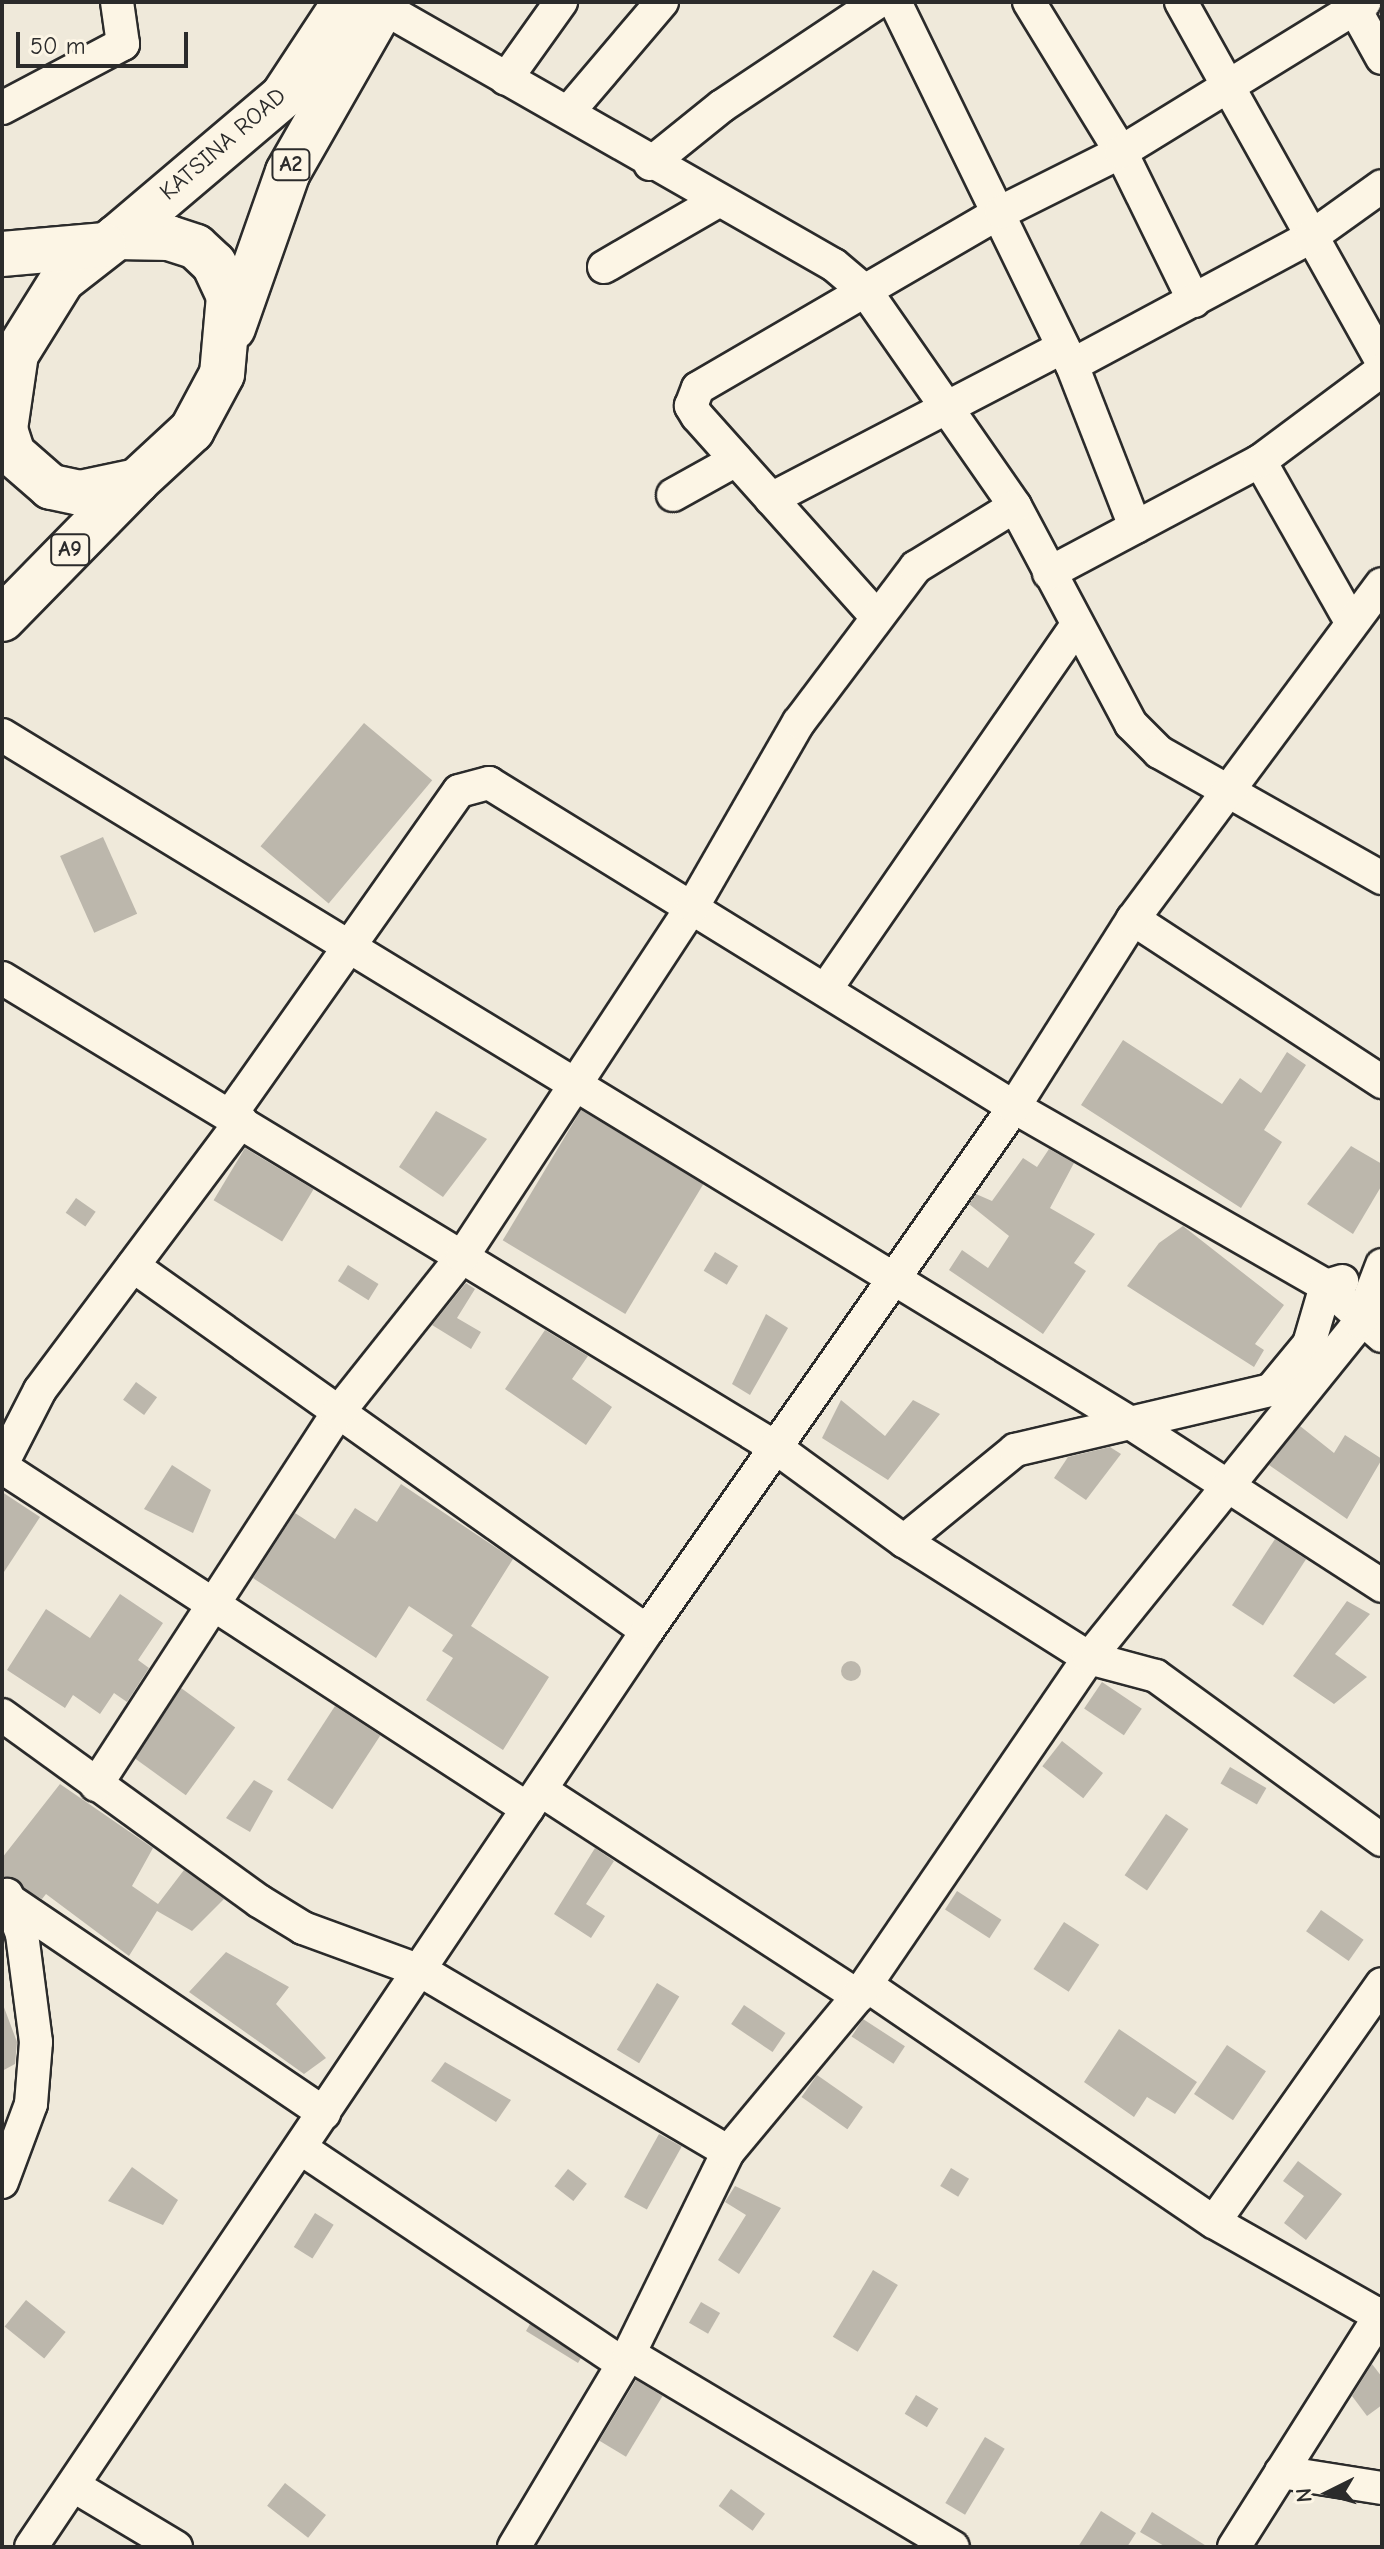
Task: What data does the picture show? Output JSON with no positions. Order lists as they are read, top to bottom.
{
  "streets": {
    "highway": ["KATSINA ROAD", "A2", "A9"]
  },
  "crossings": [
    ["KATSINA ROAD", "A2"],
    ["KATSINA ROAD", "A9"],
    ["A2", "A9"]
  ],
  "scale_bar": "50 m",
  "north": "left"
}
